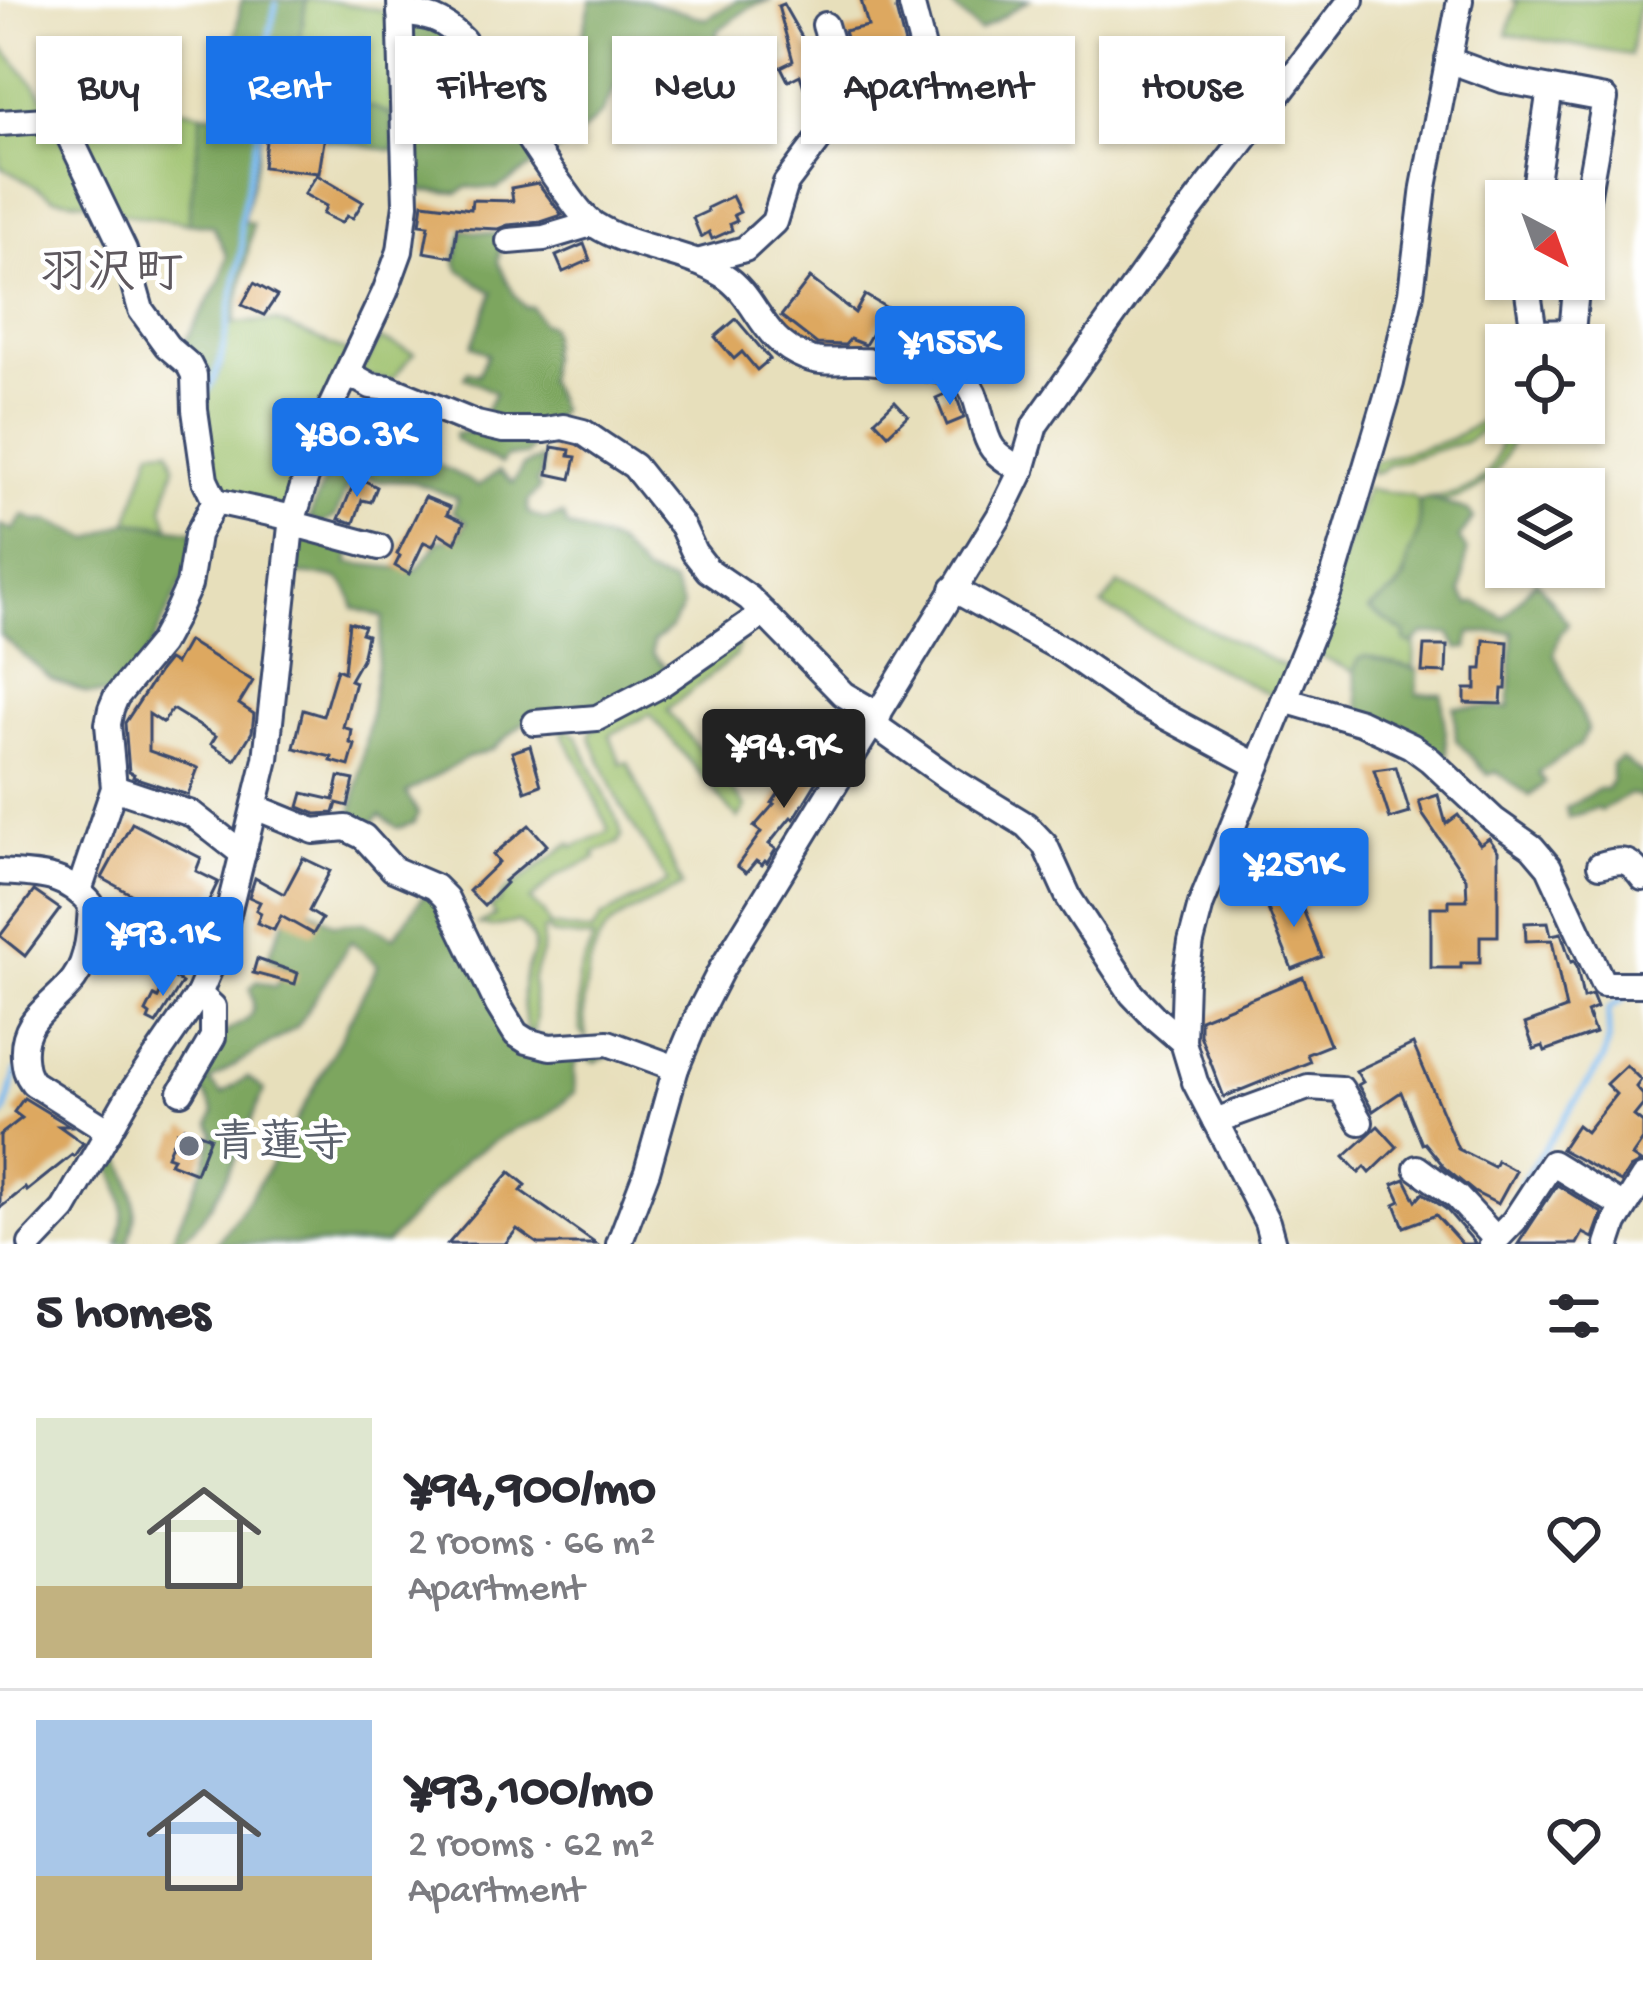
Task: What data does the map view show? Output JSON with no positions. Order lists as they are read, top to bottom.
{
  "districts": ["羽沢町"],
  "places": ["青蓮寺"],
  "north": "bottom right",
  "page": {
    "chip": [
      "Buy",
      "Rent",
      "Filters",
      "New",
      "Apartment",
      "House"
    ],
    "price": [
      "¥155K",
      "¥80.3K",
      "¥94.9K",
      "¥251K",
      "¥93.1K"
    ],
    "heading": "5 homes",
    "list": [
      {
        "name": "¥94,900/mo",
        "note": "2 rooms · 66 m² · Apartment"
      },
      {
        "name": "¥93,100/mo",
        "note": "2 rooms · 62 m² · Apartment"
      }
    ]
  }
}
